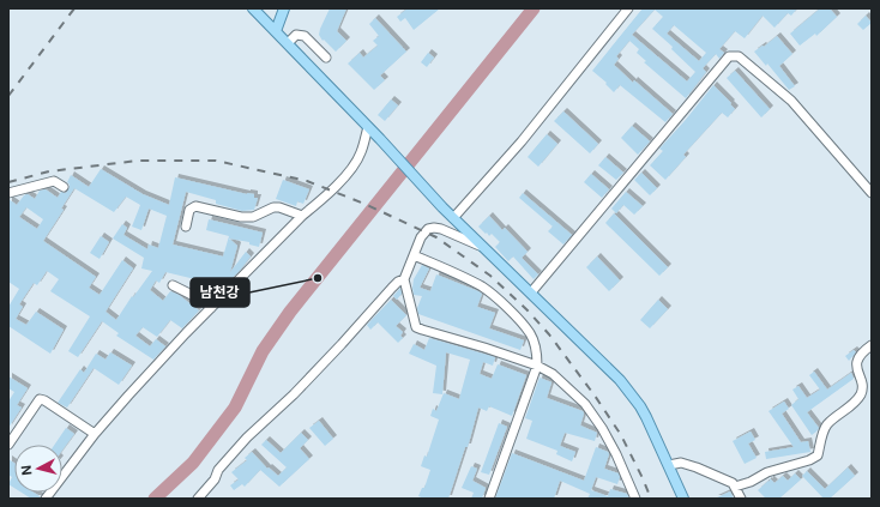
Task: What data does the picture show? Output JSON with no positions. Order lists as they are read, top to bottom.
{
  "places": ["남천강"],
  "north": "left"
}
